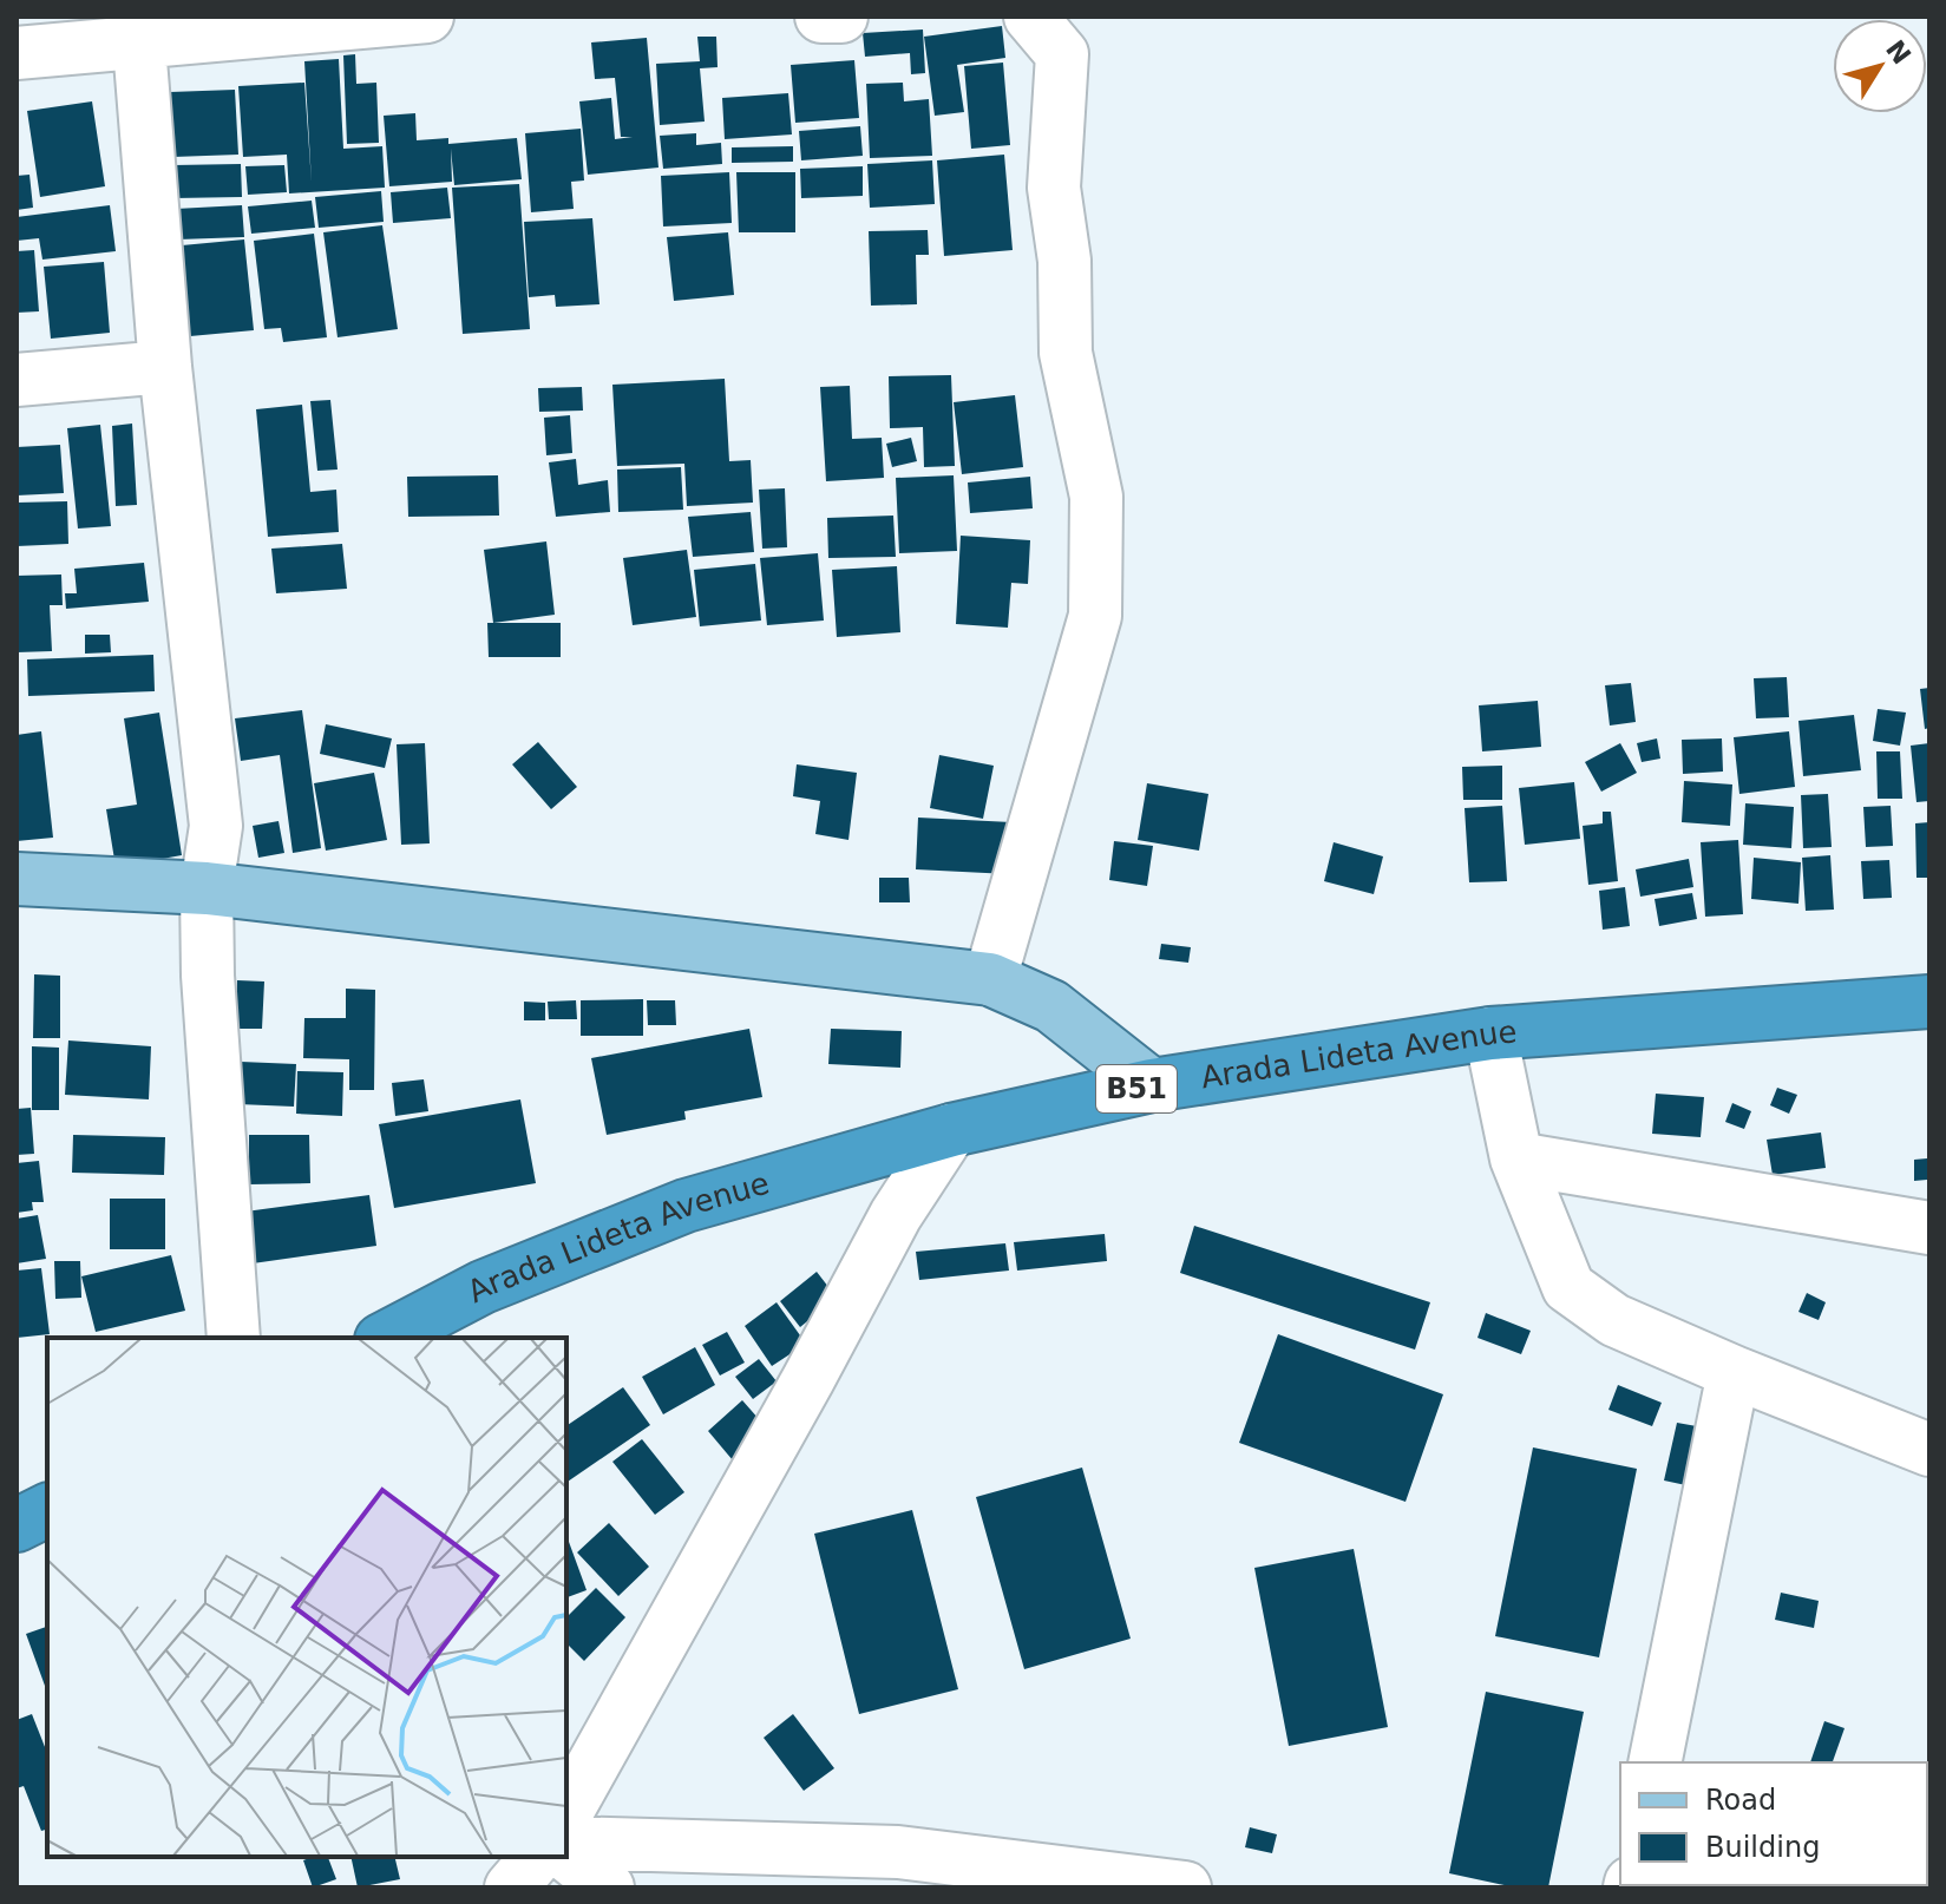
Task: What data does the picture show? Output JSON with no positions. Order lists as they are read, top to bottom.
{
  "streets": {
    "highway": ["Arada Lideta Avenue", "B51"]
  },
  "legend": ["Road", "Building"],
  "north": "top right"
}
